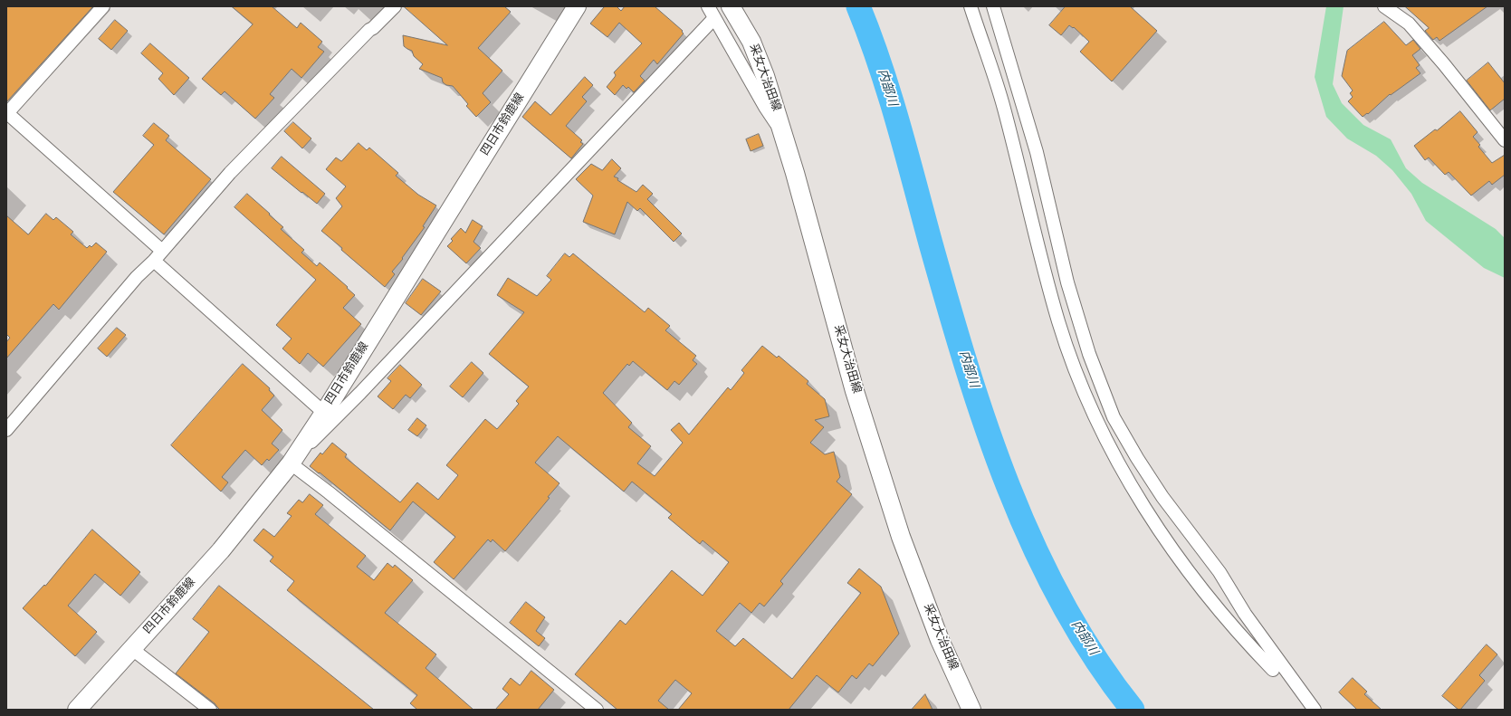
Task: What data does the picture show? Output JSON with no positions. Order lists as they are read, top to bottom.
{
  "streets": {
    "main road": ["采女大治田線", "四日市鈴鹿線"]
  },
  "water": ["内部川"]
}
